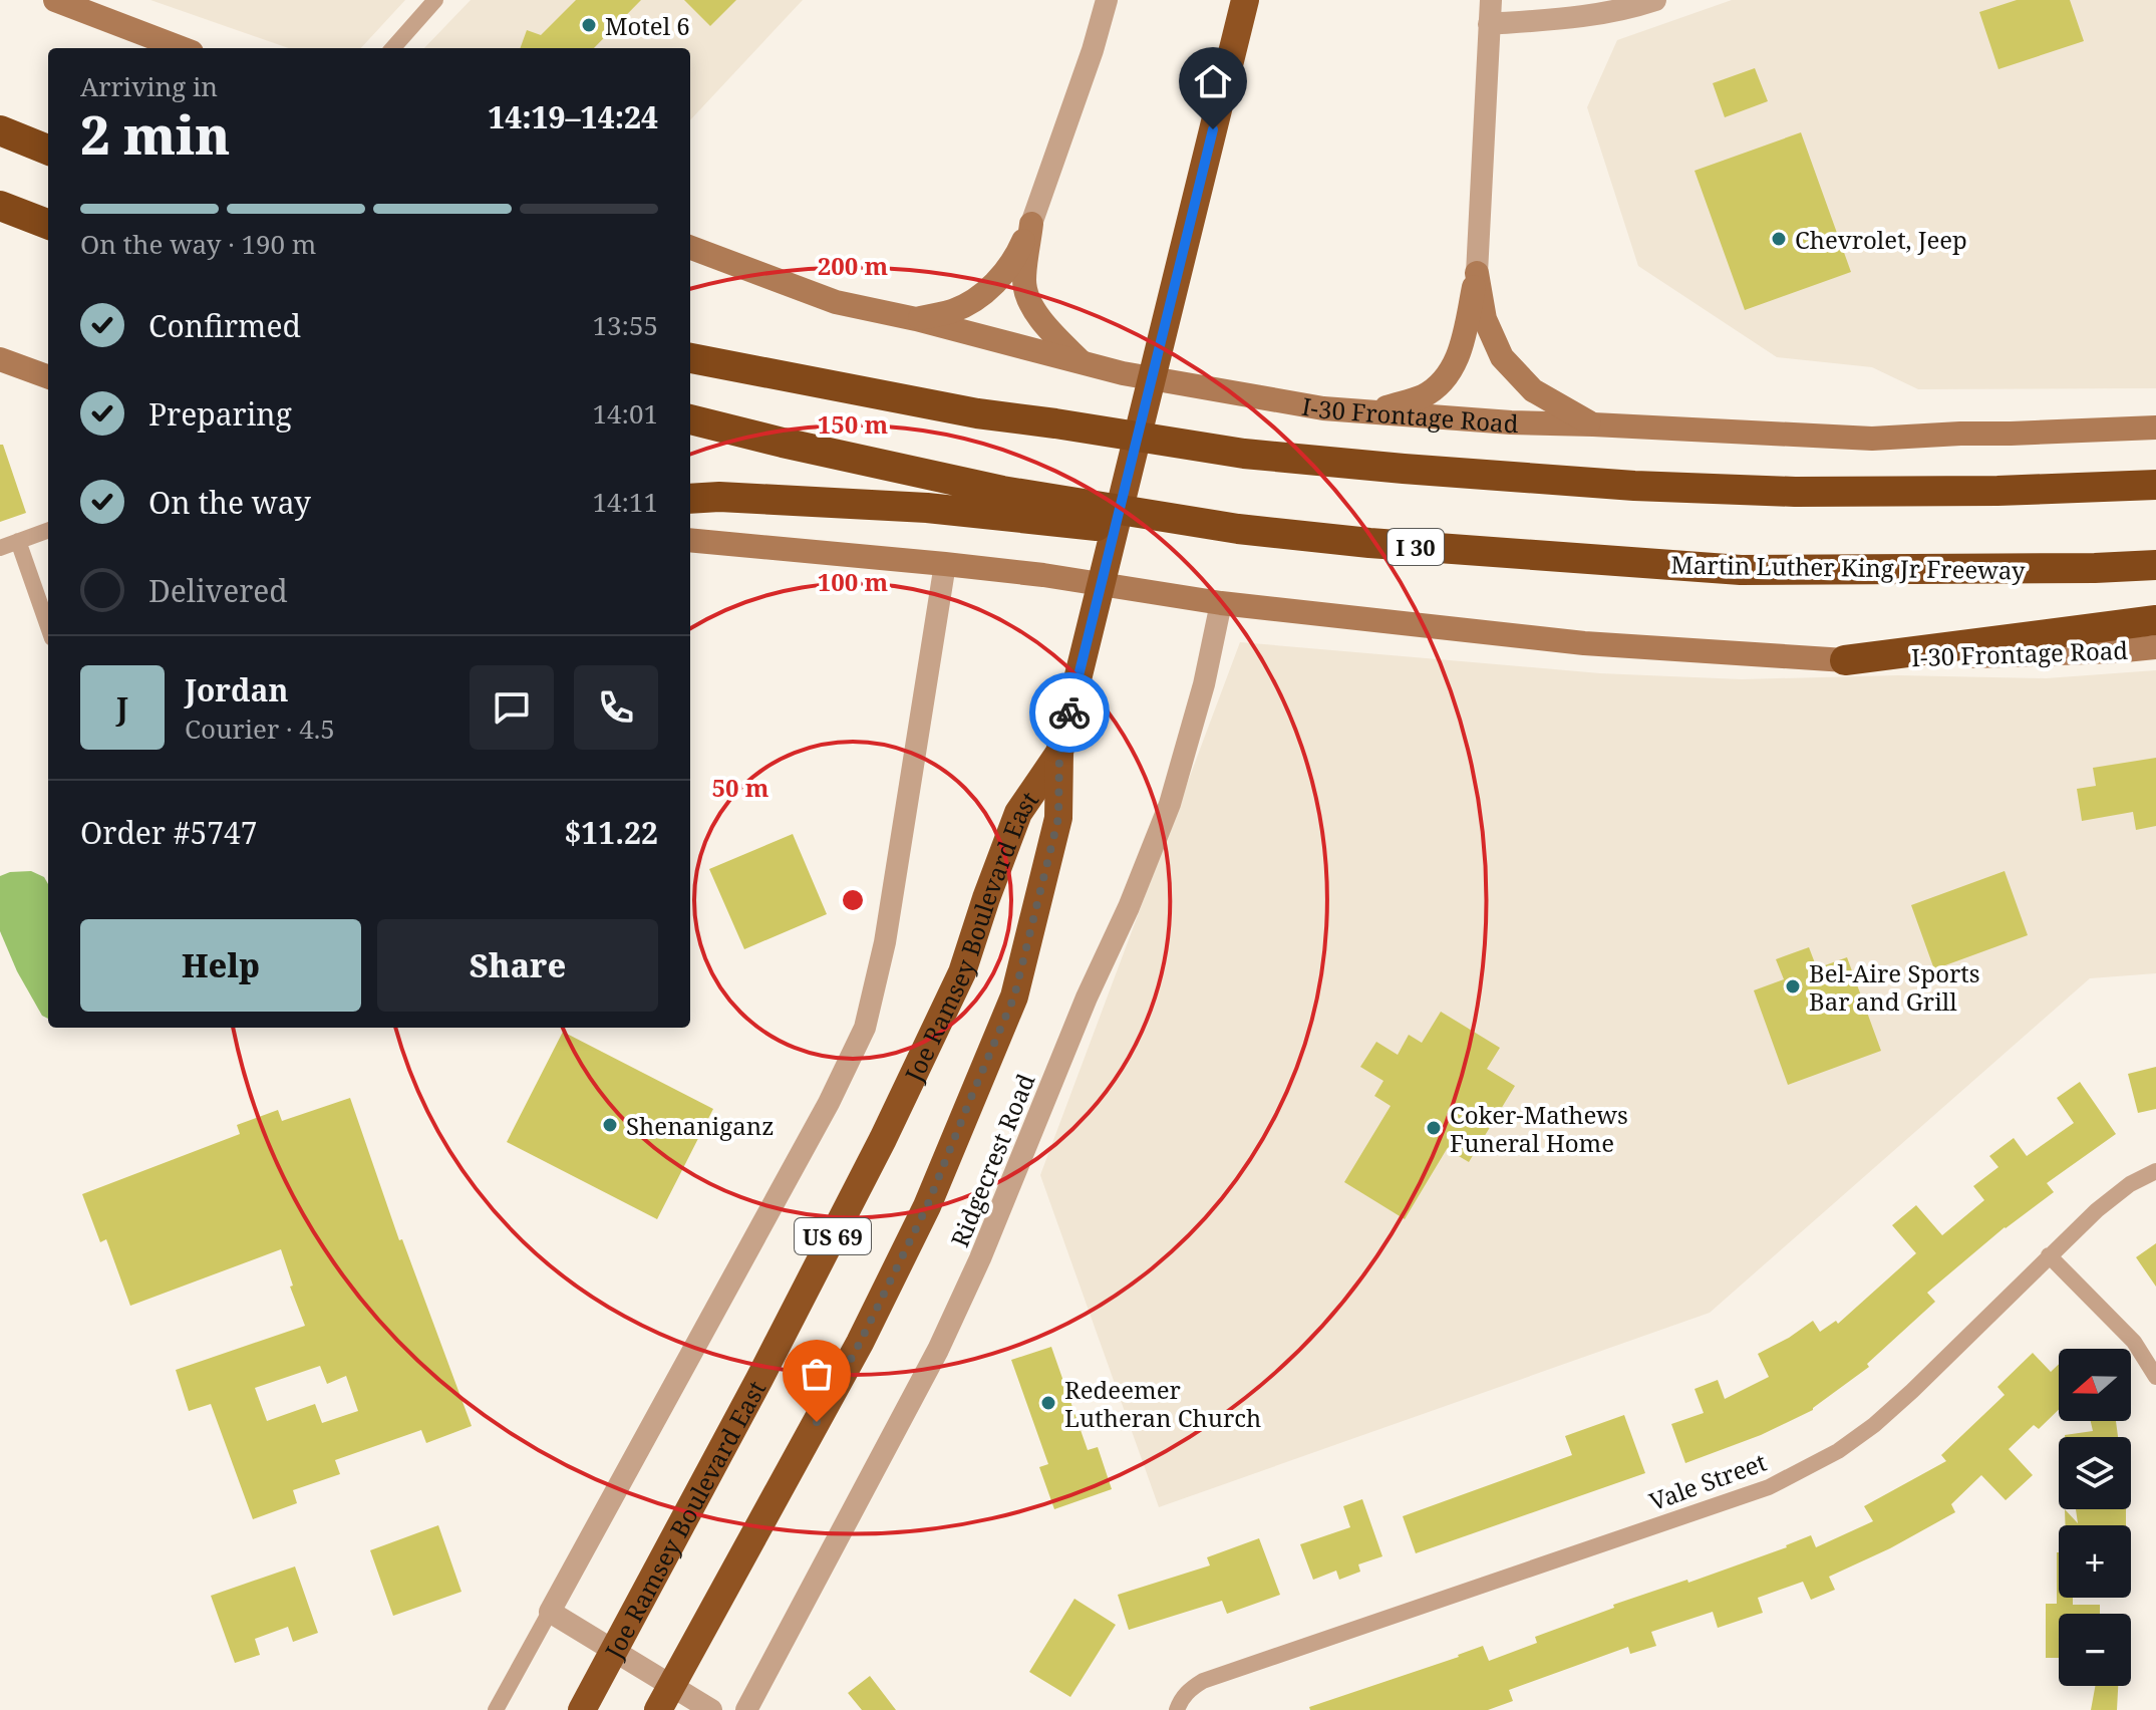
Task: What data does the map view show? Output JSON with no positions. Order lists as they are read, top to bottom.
{
  "streets": {
    "highway": [
      "I 30",
      "Martin Luther King Jr Freeway",
      "Joe Ramsey Boulevard East",
      "US 69"
    ],
    "main road": ["I-30 Frontage Road"],
    "street": ["Ridgecrest Road", "Vale Street"]
  },
  "crossings": [
    ["I-30 Frontage Road", "Ridgecrest Road"],
    ["Joe Ramsey Boulevard East", "US 69"]
  ],
  "places": [
    "Motel 6",
    "Chevrolet, Jeep",
    "Bel-Aire Sports Bar and Grill",
    "Shenaniganz",
    "Coker-Mathews Funeral Home",
    "Redeemer Lutheran Church"
  ],
  "north": "left",
  "page": {
    "heading": ["2 min", "Arriving in", "14:19–14:24"],
    "panel": [
      "Jordan",
      "Courier · 4.5",
      "Order #5747",
      "$11.22"
    ],
    "bar": "On the way · 190 m",
    "list": [
      ["Confirmed", "13:55"],
      ["Preparing", "14:01"],
      ["On the way", "14:11"],
      "Delivered"
    ],
    "round": "J",
    "buttons": ["Help", "Share"],
    "map_buttons": ["+", "−"]
  },
  "rings": [
    "200 m",
    "150 m",
    "100 m",
    "50 m"
  ]
}
